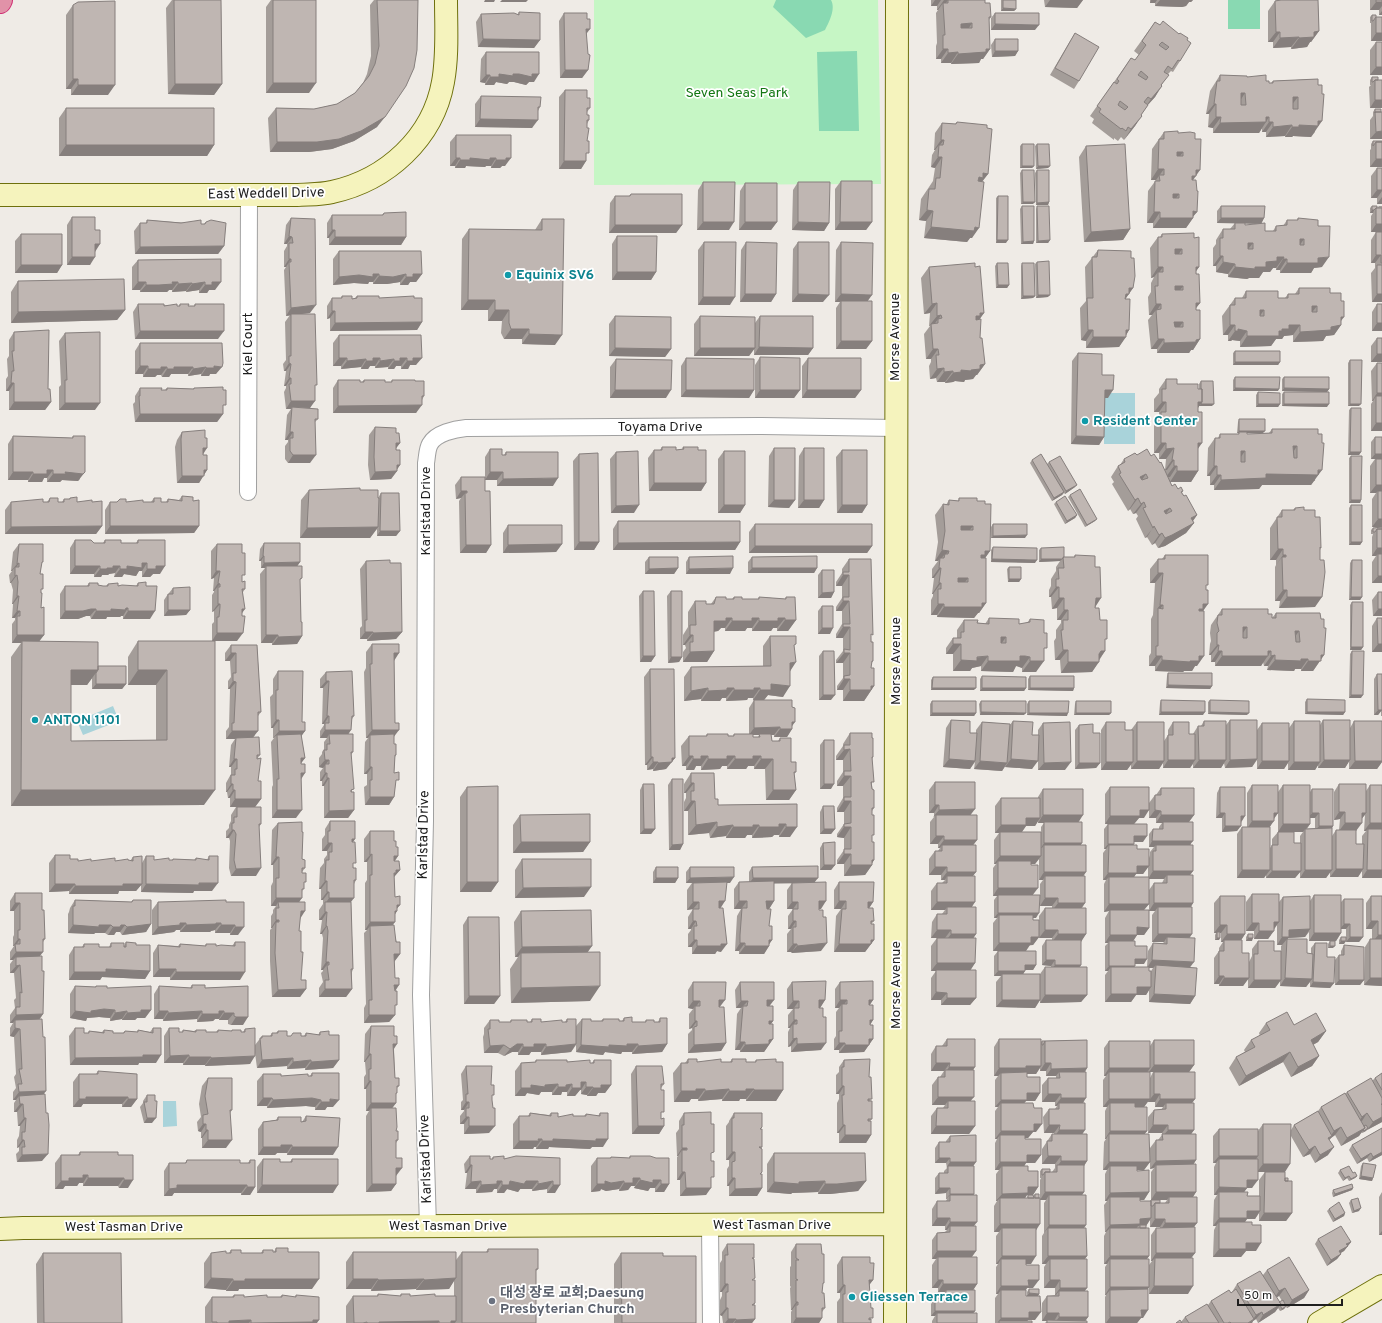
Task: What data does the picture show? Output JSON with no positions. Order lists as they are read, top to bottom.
{
  "streets": {
    "street": [
      "East Weddell Drive",
      "Morse Avenue",
      "Kiel Court",
      "Toyama Drive",
      "Karlstad Drive",
      "West Tasman Drive"
    ]
  },
  "crossings": [
    ["East Weddell Drive", "Kiel Court"],
    ["Morse Avenue", "Toyama Drive"],
    ["Morse Avenue", "West Tasman Drive"],
    ["Toyama Drive", "Karlstad Drive"],
    ["Karlstad Drive", "West Tasman Drive"]
  ],
  "parks": ["Seven Seas Park"],
  "places": [
    "Equinix SV6",
    "Resident Center",
    "ANTON 1101",
    "Gliessen Terrace",
    "대성 장로 교회;Daesung Presbyterian Church"
  ],
  "scale_bar": "50 m"
}
